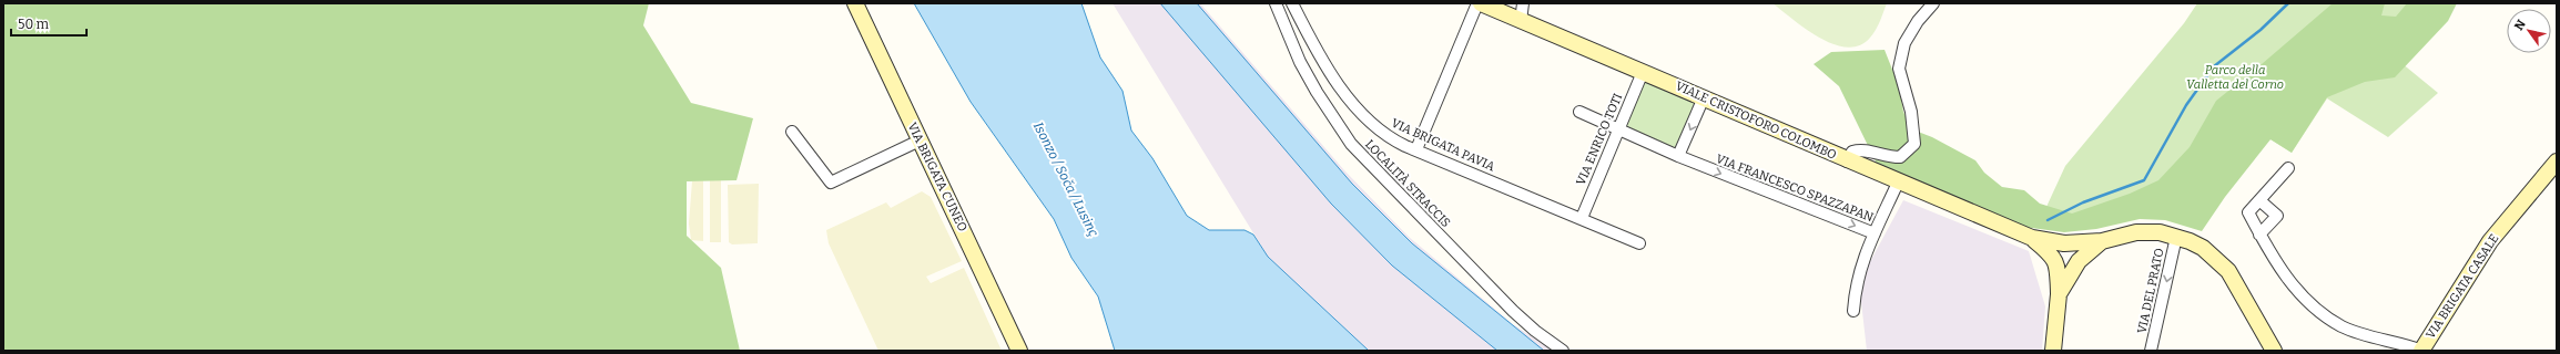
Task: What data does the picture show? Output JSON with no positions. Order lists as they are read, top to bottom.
{
  "streets": {
    "street": [
      "VIALE CRISTOFORO COLOMBO",
      "VIA ENRICO TOTI",
      "VIA BRIGATA PAVIA",
      "VIA BRIGATA CUNEO",
      "LOCALITÀ STRACCIS",
      "VIA FRANCESCO SPAZZAPAN",
      "VIA BRIGATA CASALE",
      "VIA DEL PRATO"
    ]
  },
  "crossings": [
    ["VIALE CRISTOFORO COLOMBO", "VIA ENRICO TOTI"],
    ["VIALE CRISTOFORO COLOMBO", "VIA FRANCESCO SPAZZAPAN"],
    ["VIA ENRICO TOTI", "VIA BRIGATA PAVIA"],
    ["VIA ENRICO TOTI", "VIA FRANCESCO SPAZZAPAN"]
  ],
  "one_way": ["VIA FRANCESCO SPAZZAPAN", "VIA DEL PRATO"],
  "water": ["Isonzo / Soča / Lusinç"],
  "parks": ["Parco della Valletta del Corno"],
  "scale_bar": "50 m",
  "north": "top left"
}
